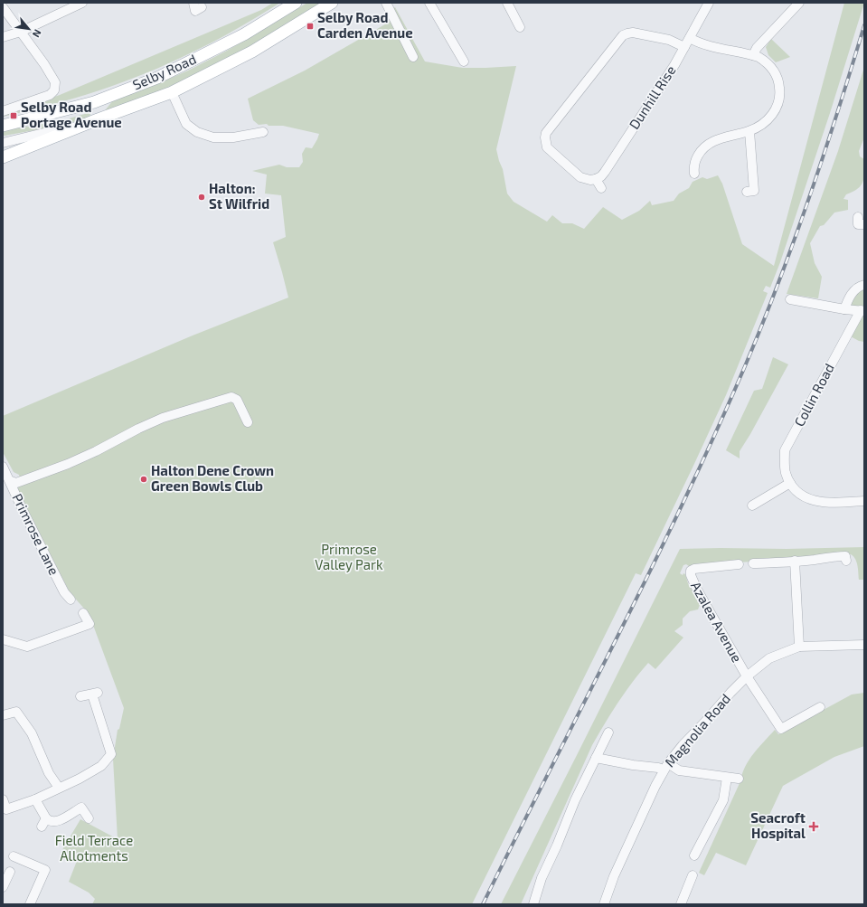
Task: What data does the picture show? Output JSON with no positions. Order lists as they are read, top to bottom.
{
  "streets": {
    "main road": ["Selby Road"],
    "street": [
      "Dunhill Rise",
      "Collin Road",
      "Primrose Lane",
      "Azalea Avenue",
      "Magnolia Road"
    ]
  },
  "crossings": [
    ["Azalea Avenue", "Magnolia Road"]
  ],
  "parks": ["Primrose Valley Park", "Field Terrace Allotments"],
  "places": {
    "transit": ["Selby Road Carden Avenue", "Selby Road Portage Avenue"],
    "other": ["Halton: St Wilfrid", "Halton Dene Crown Green Bowls Club"],
    "health": ["Seacroft Hospital"]
  },
  "north": "bottom right"
}
